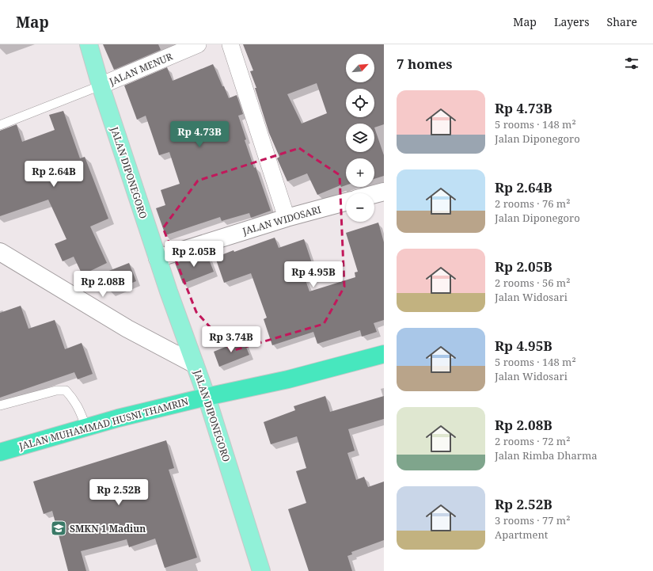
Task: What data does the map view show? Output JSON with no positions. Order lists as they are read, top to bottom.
{
  "streets": {
    "highway": ["JALAN MUHAMMAD HUSNI THAMRIN"],
    "main road": ["JALAN DIPONEGORO"],
    "street": ["JALAN MENUR", "JALAN WIDOSARI"]
  },
  "crossings": [
    ["JALAN MENUR", "JALAN DIPONEGORO"],
    ["JALAN DIPONEGORO", "JALAN WIDOSARI"],
    ["JALAN DIPONEGORO", "JALAN MUHAMMAD HUSNI THAMRIN"]
  ],
  "places": {
    "school or university": ["SMKN 1 Madiun"]
  },
  "north": "top right",
  "page": {
    "header": "Map",
    "nav": ["Map", "Layers", "Share"],
    "heading": "7 homes",
    "map_buttons": ["+", "−"],
    "list": [
      {
        "name": "Rp 4.73B",
        "note": "5 rooms · 148 m² · Jalan Diponegoro"
      },
      {
        "name": "Rp 2.64B",
        "note": "2 rooms · 76 m² · Jalan Diponegoro"
      },
      {
        "name": "Rp 2.05B",
        "note": "2 rooms · 56 m² · Jalan Widosari"
      },
      {
        "name": "Rp 4.95B",
        "note": "5 rooms · 148 m² · Jalan Widosari"
      },
      {
        "name": "Rp 2.08B",
        "note": "2 rooms · 72 m² · Jalan Rimba Dharma"
      },
      {
        "name": "Rp 2.52B",
        "note": "3 rooms · 77 m² · Apartment"
      }
    ],
    "price": [
      "Rp 4.73B",
      "Rp 2.64B",
      "Rp 2.05B",
      "Rp 4.95B",
      "Rp 2.08B",
      "Rp 3.74B",
      "Rp 2.52B"
    ]
  }
}
